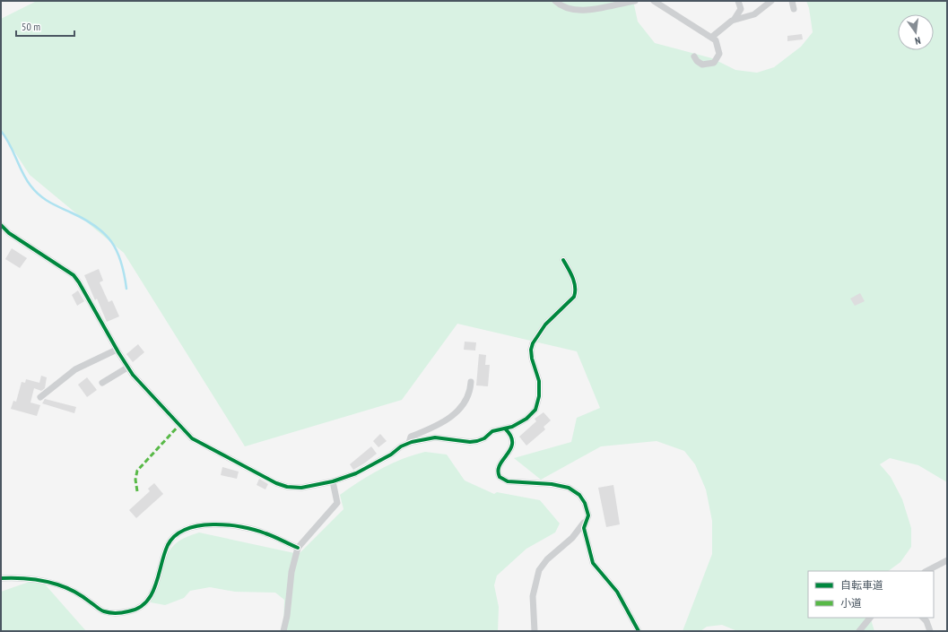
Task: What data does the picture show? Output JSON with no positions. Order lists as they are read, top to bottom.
{
  "legend": ["自転車道", "小道"],
  "scale_bar": "50 m",
  "north": "bottom"
}
